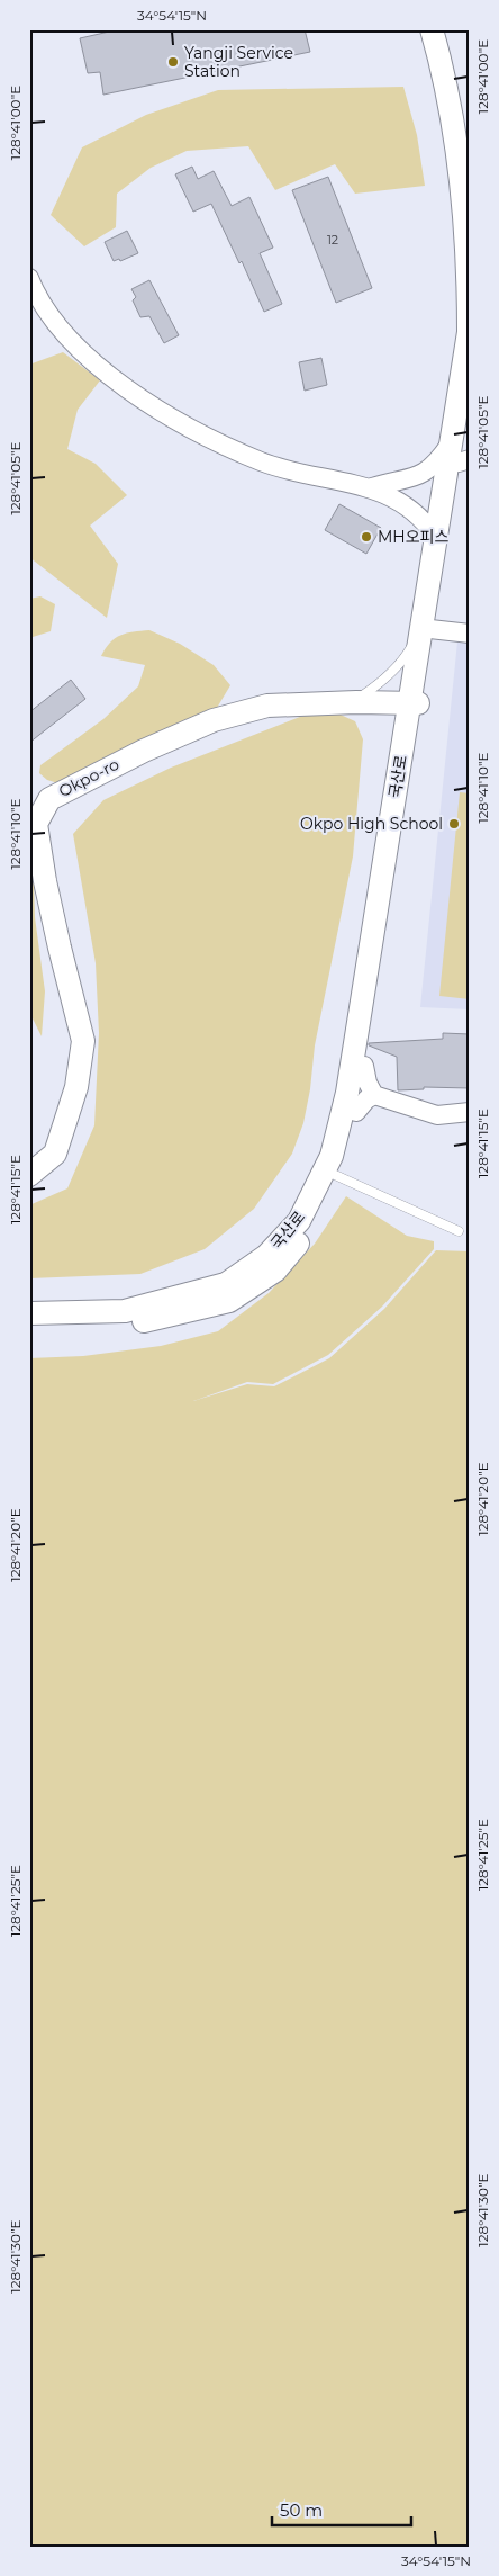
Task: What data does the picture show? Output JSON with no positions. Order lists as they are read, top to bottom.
{
  "streets": {
    "street": ["국산로", "Okpo-ro"]
  },
  "crossings": [
    ["국산로", "Okpo-ro"]
  ],
  "places": ["Yangji Service Station", "MH오피스", "Okpo High School"],
  "house_numbers": ["12"],
  "scale_bar": "50 m",
  "coordinates": [
    "34°54'15\"N",
    "128°41'00\"E",
    "128°41'05\"E",
    "128°41'10\"E",
    "128°41'15\"E",
    "128°41'20\"E",
    "128°41'25\"E",
    "128°41'30\"E"
  ]
}
